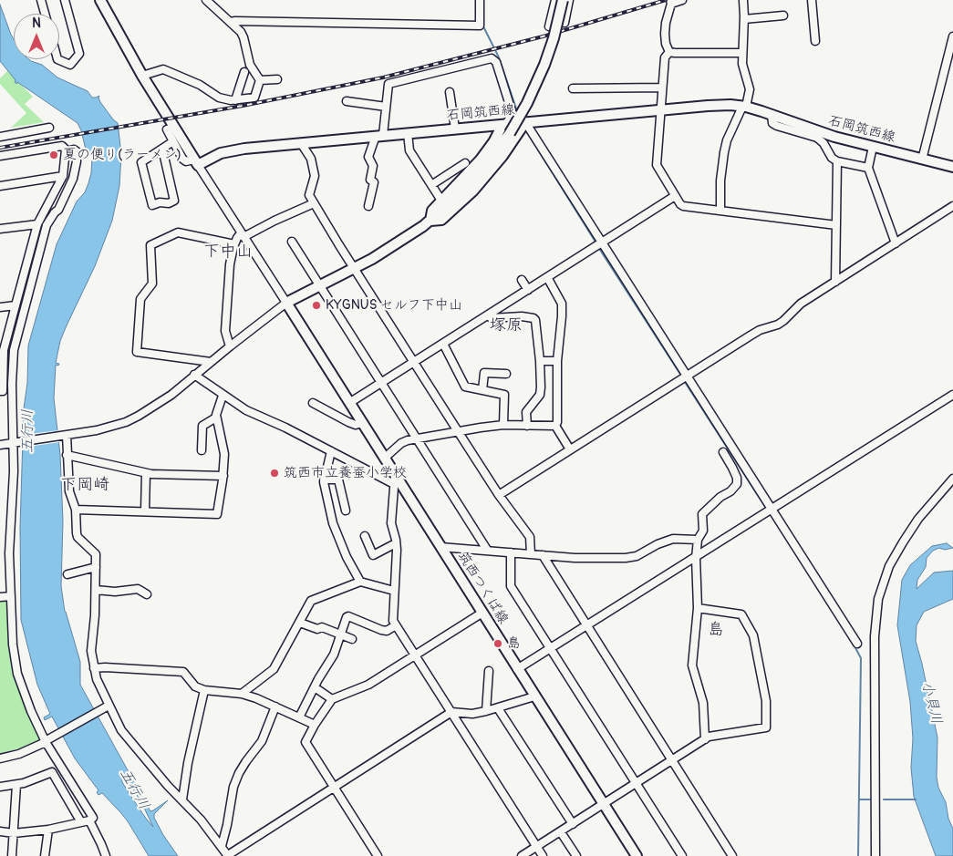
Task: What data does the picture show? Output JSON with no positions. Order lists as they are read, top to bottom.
{
  "streets": {
    "main road": ["石岡筑西線", "筑西つくば線"]
  },
  "districts": [
    "下中山",
    "塚原",
    "下岡崎",
    "島"
  ],
  "water": ["五行川", "小貝川"],
  "places": [
    "夏の便り(ラーメン)",
    "KYGNUS セルフ下中山",
    "筑西市立養蚕小学校",
    "島"
  ],
  "north": "top"
}
